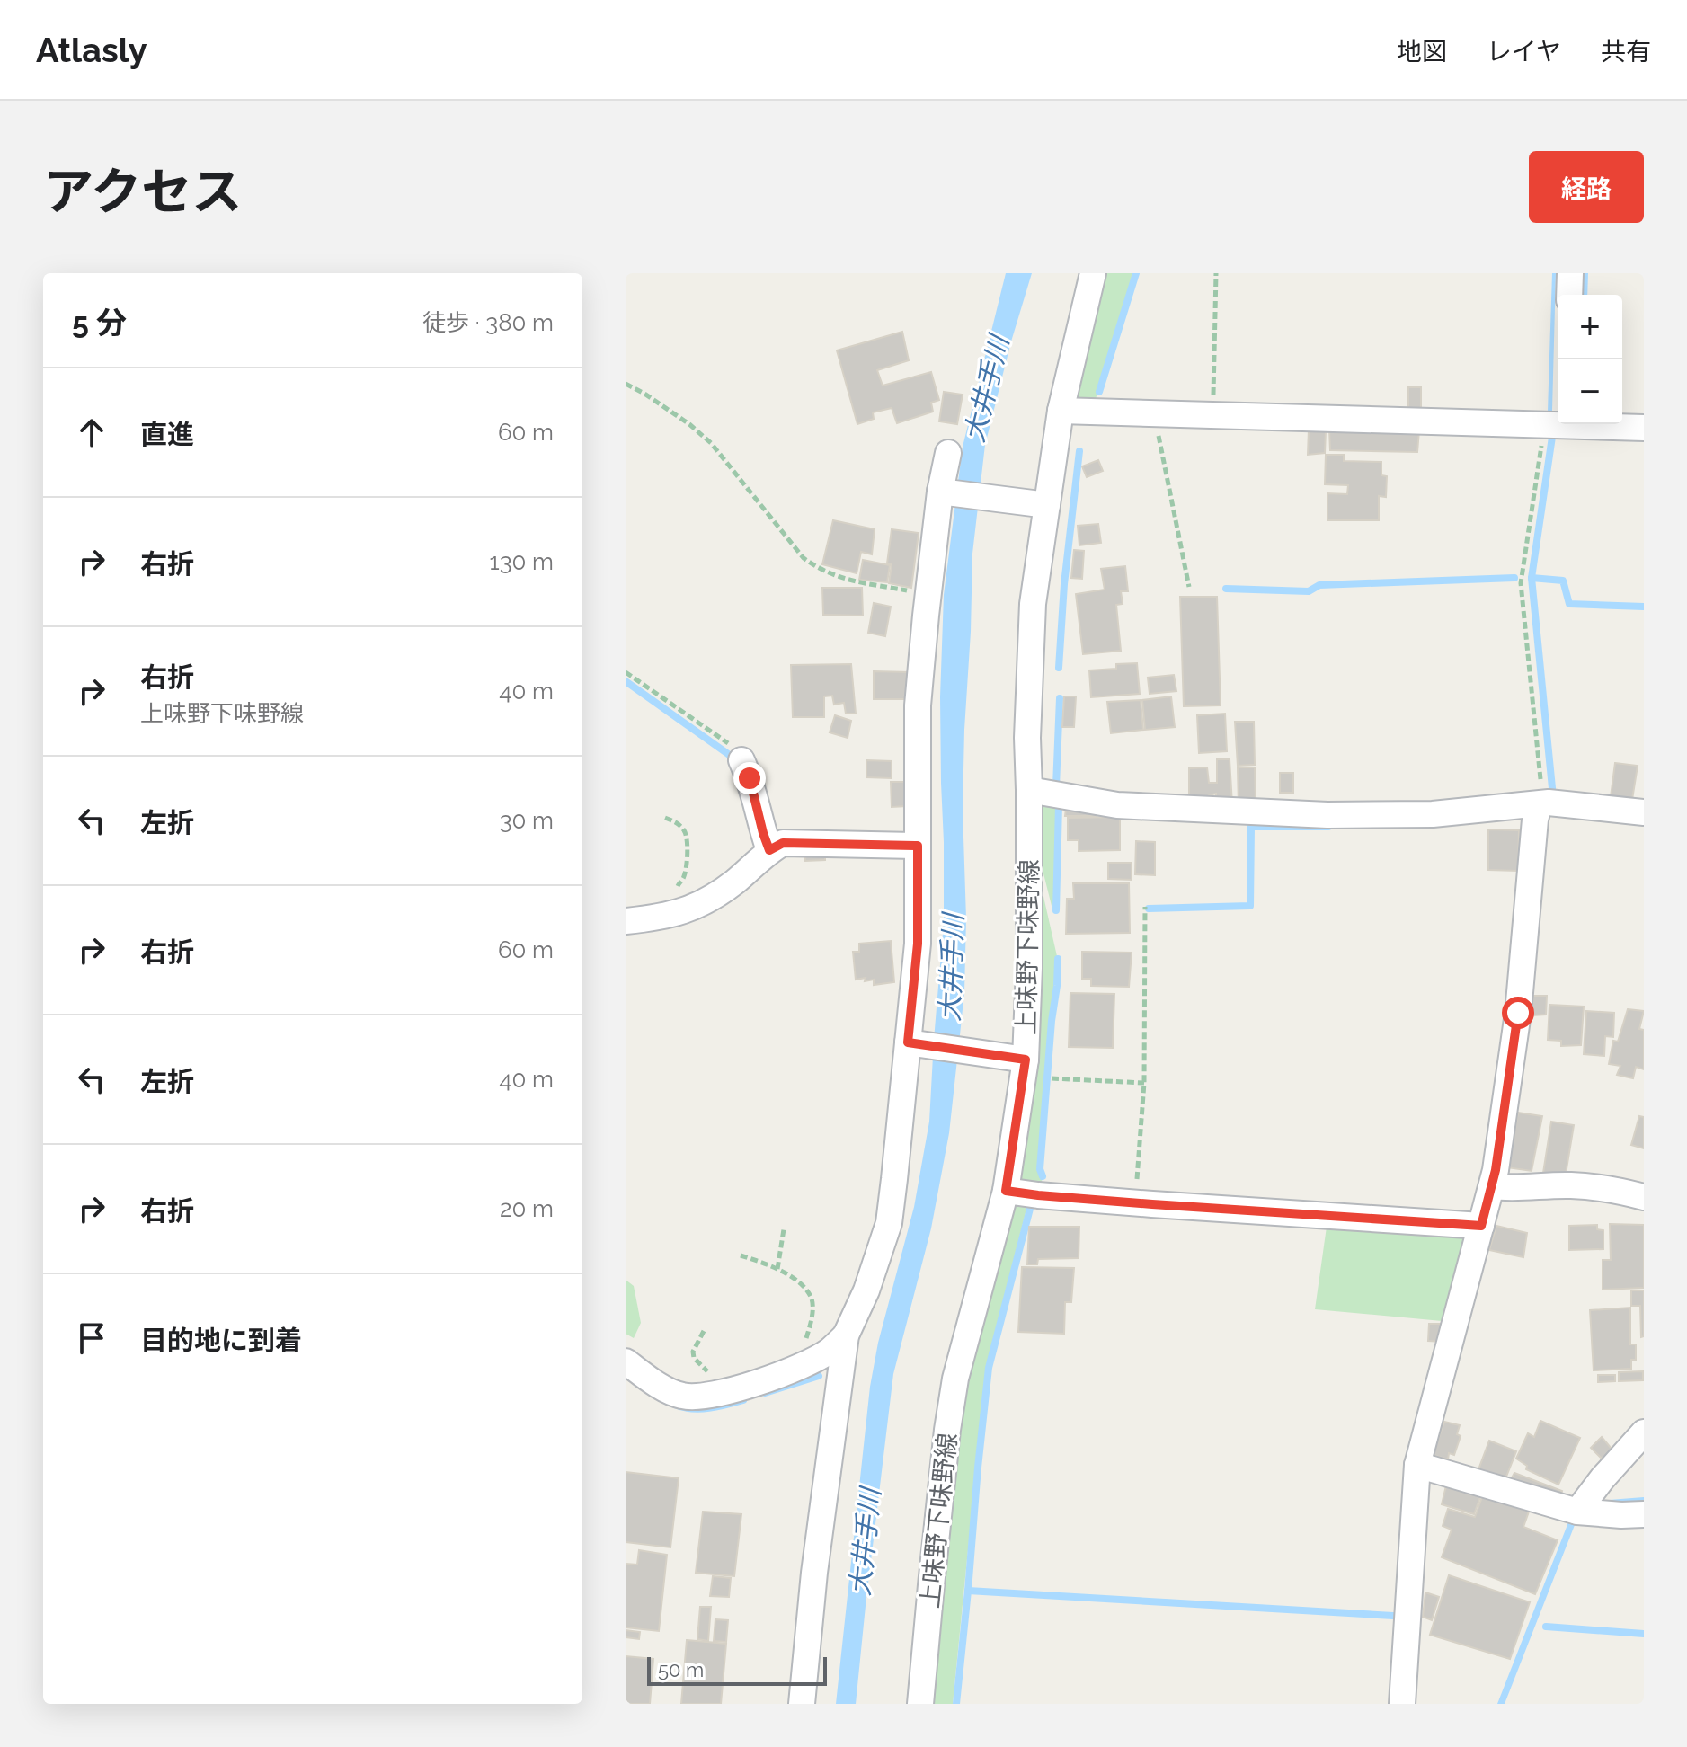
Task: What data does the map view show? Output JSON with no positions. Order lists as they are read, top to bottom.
{
  "streets": {
    "street": ["上味野下味野線"]
  },
  "water": ["大井手川"],
  "scale_bar": "50 m",
  "page": {
    "header": "Atlasly",
    "nav": ["地図", "レイヤ", "共有"],
    "title": "アクセス",
    "buttons": "経路",
    "heading": ["5 分", "徒歩 · 380 m"],
    "map_buttons": ["+", "−"],
    "list": [
      ["直進", "60 m"],
      ["右折", "130 m"],
      ["右折", "上味野下味野線", "40 m"],
      ["左折", "30 m"],
      ["右折", "60 m"],
      ["左折", "40 m"],
      ["右折", "20 m"],
      "目的地に到着"
    ],
    "scale": "50 m"
  }
}
